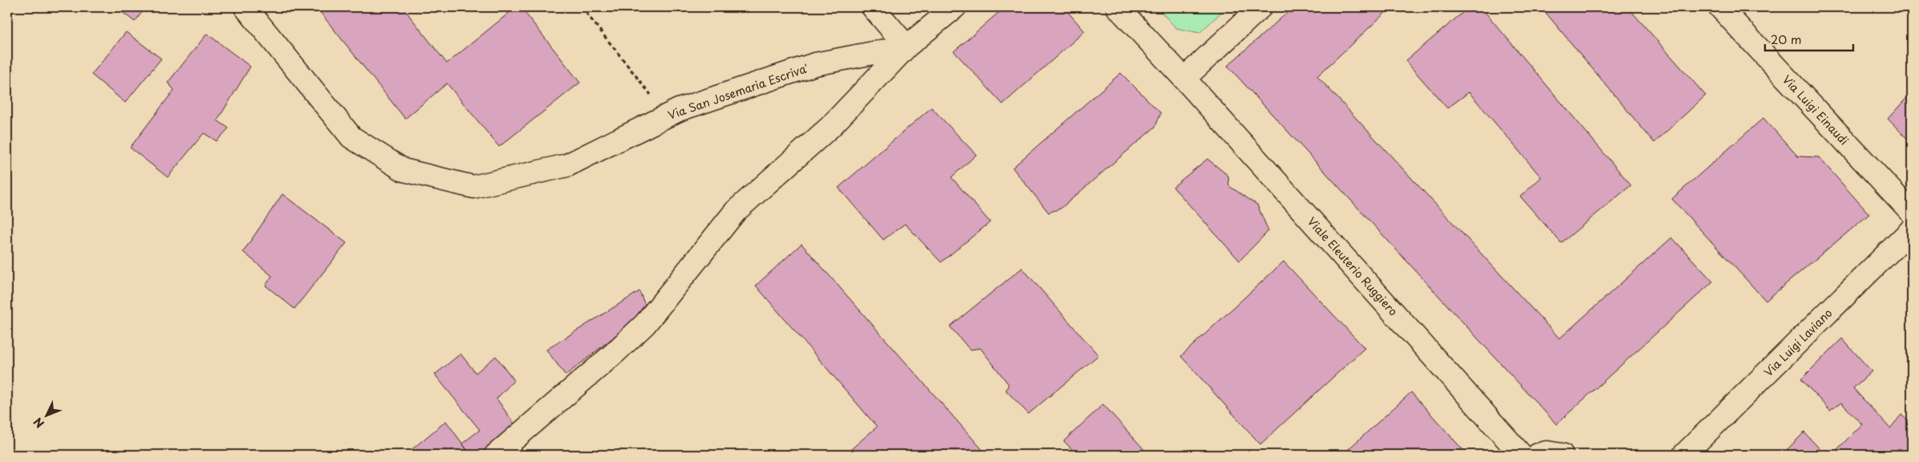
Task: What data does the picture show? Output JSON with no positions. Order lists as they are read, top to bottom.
{
  "streets": {
    "street": [
      "Via San Josemaria Escriva'",
      "Via Luigi Einaudi",
      "Viale Eleuterio Ruggiero",
      "Via Luigi Laviano"
    ]
  },
  "scale_bar": "20 m",
  "north": "bottom left"
}
